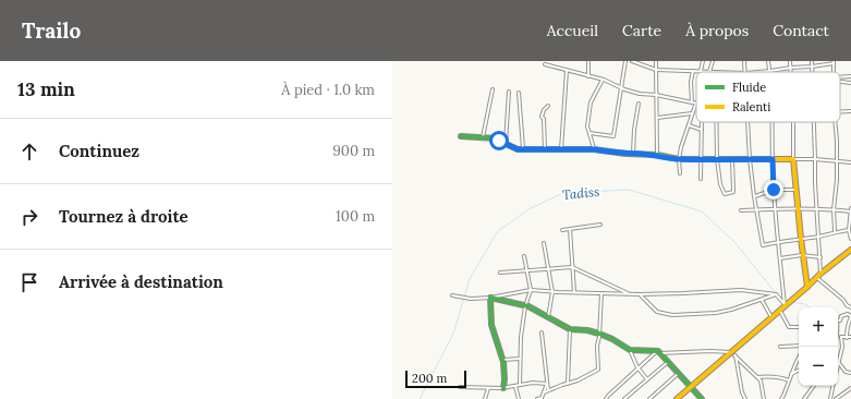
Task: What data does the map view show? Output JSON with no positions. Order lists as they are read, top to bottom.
{
  "water": ["Tadiss"],
  "legend": ["Fluide", "Ralenti"],
  "scale_bar": "200 m",
  "page": {
    "header": "Trailo",
    "nav": [
      "Accueil",
      "Carte",
      "À propos",
      "Contact"
    ],
    "heading": ["13 min", "À pied · 1.0 km"],
    "list": [
      ["Continuez", "900 m"],
      ["Tournez à droite", "100 m"],
      "Arrivée à destination"
    ],
    "map_buttons": ["+", "−"],
    "scale": "200 m"
  }
}
